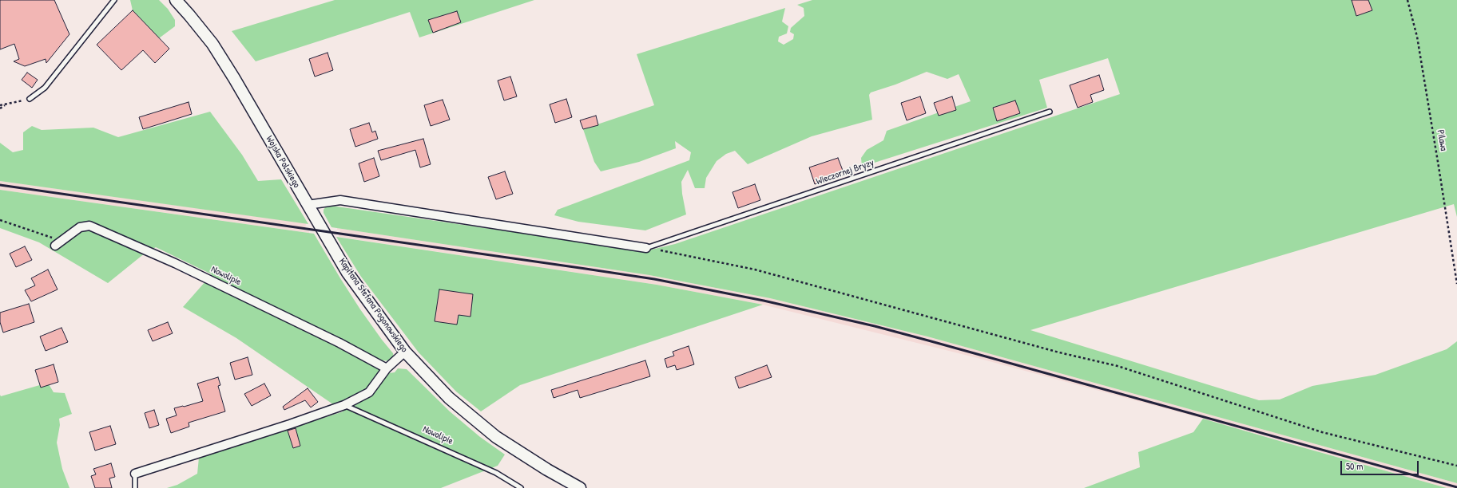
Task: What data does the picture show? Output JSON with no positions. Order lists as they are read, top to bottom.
{
  "streets": {
    "main road": ["Wojska Polskiego", "Kapitana Stefana Pogonowskiego"],
    "street": ["Nowolipie"],
    "lane": ["Wieczornej Bryzy"],
    "path": ["Pilawa"]
  },
  "crossings": [
    ["Wojska Polskiego", "Kapitana Stefana Pogonowskiego"]
  ],
  "scale_bar": "50 m"
}
